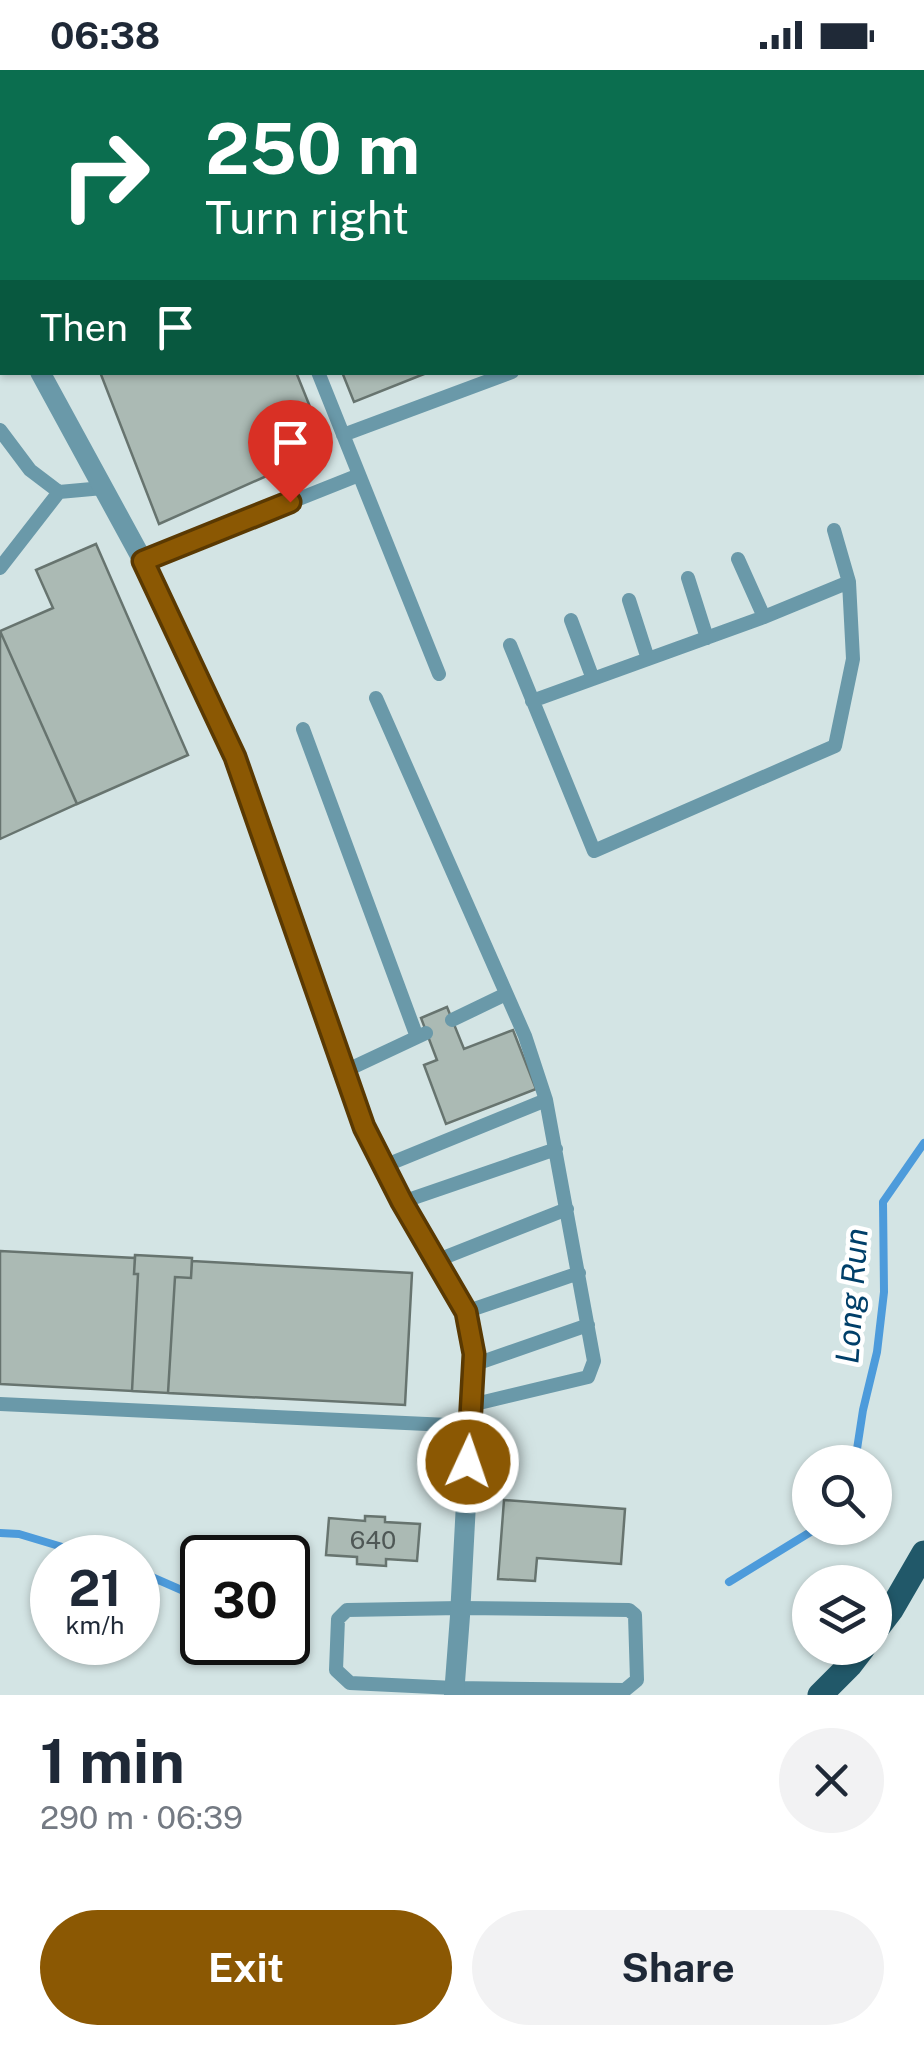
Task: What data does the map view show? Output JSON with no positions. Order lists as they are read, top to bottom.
{
  "water": ["Long Run"],
  "house_numbers": ["640"],
  "page": {
    "status": "06:38",
    "turn": ["250 m", "Turn right"],
    "then": "Then",
    "speed": "21 km/h",
    "limit": "30",
    "heading": ["1 min", "290 m · 06:39"],
    "buttons": ["Exit", "Share"]
  }
}
